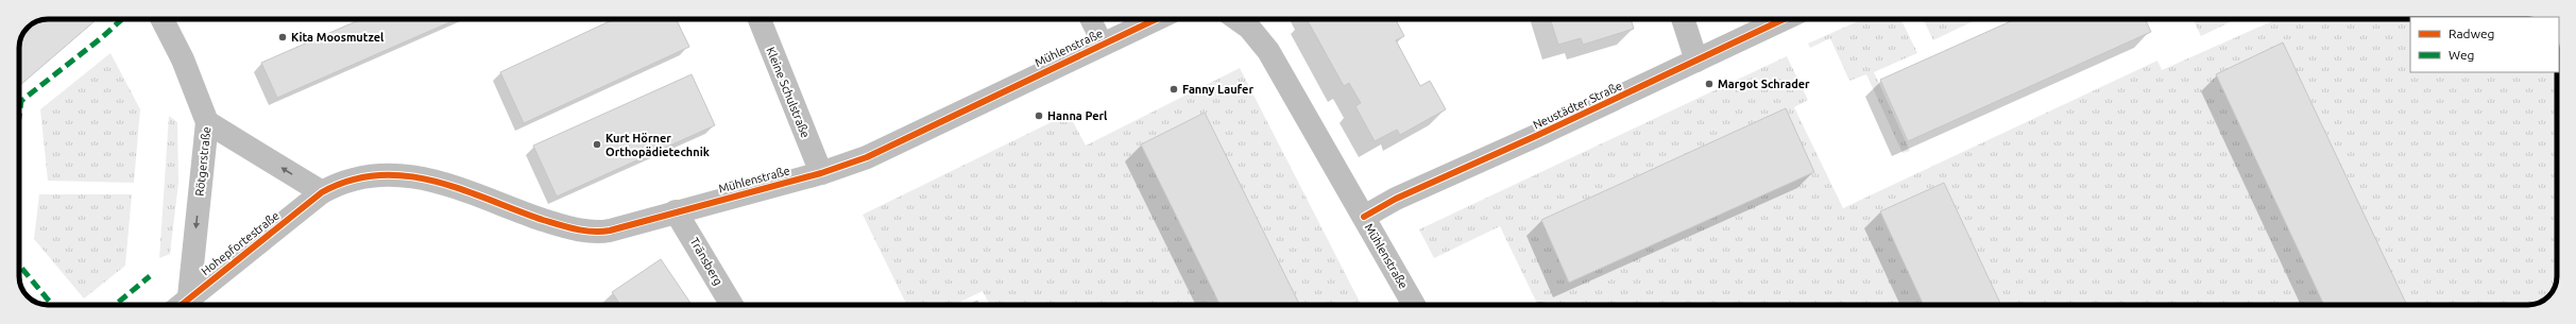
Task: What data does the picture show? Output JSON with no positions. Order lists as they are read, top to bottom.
{
  "streets": {
    "street": [
      "Mühlenstraße",
      "Kleine Schulstraße",
      "Neustädter Straße",
      "Rötgerstraße",
      "Hohepfortestraße",
      "Tränsberg"
    ]
  },
  "crossings": [
    ["Mühlenstraße", "Kleine Schulstraße"],
    ["Mühlenstraße", "Neustädter Straße"],
    ["Mühlenstraße", "Hohepfortestraße"],
    ["Mühlenstraße", "Tränsberg"],
    ["Rötgerstraße", "Hohepfortestraße"]
  ],
  "one_way": ["Rötgerstraße"],
  "places": [
    "Kita Moosmutzel",
    "Margot Schrader",
    "Fanny Laufer",
    "Hanna Perl",
    "Kurt Hörner Orthopädietechnik"
  ],
  "legend": ["Radweg", "Weg"]
}
